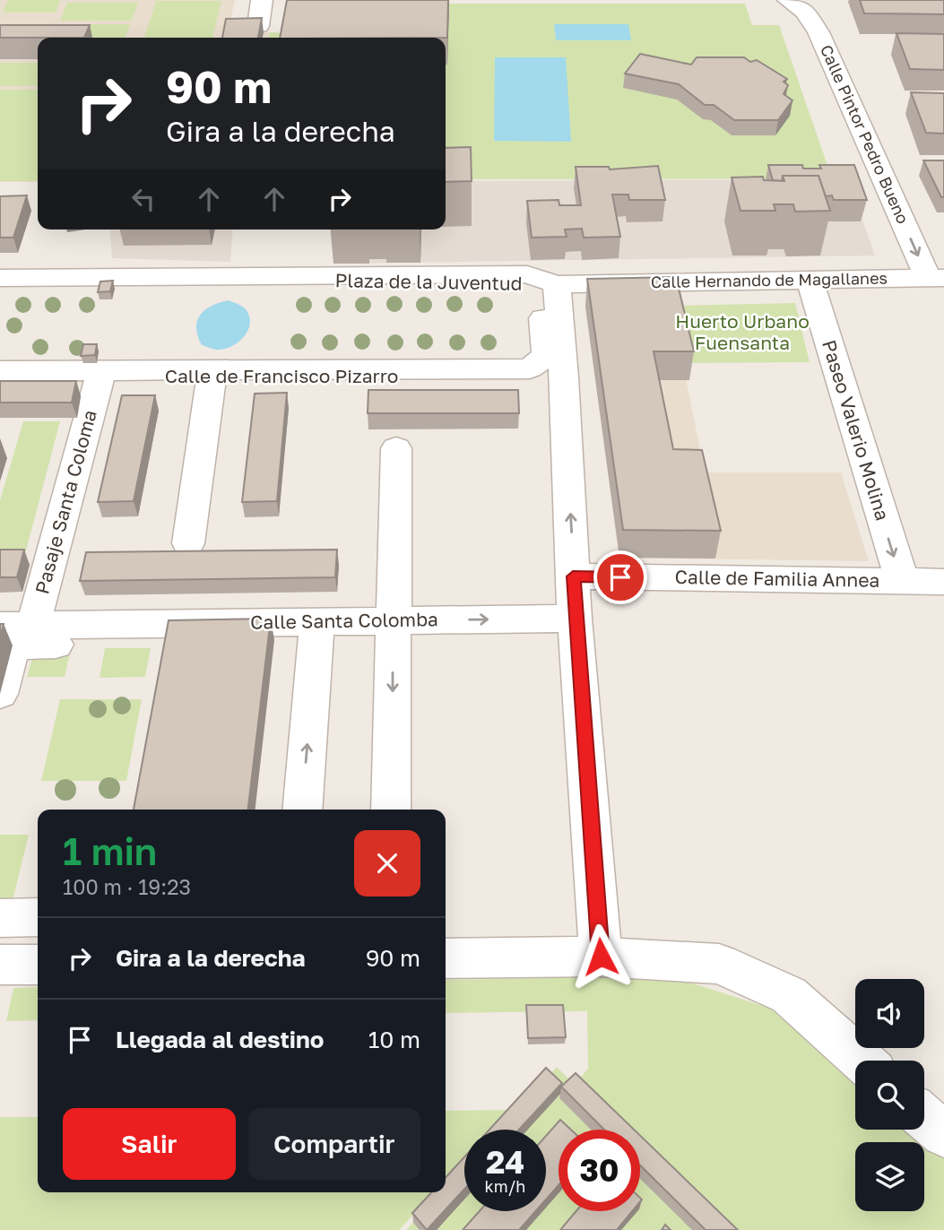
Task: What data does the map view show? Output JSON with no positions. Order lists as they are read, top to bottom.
{
  "streets": {
    "street": [
      "Calle Pintor Pedro Bueno",
      "Calle Hernando de Magallanes",
      "Plaza de la Juventud",
      "Calle de Francisco Pizarro",
      "Paseo Valerio Molina",
      "Pasaje Santa Coloma",
      "Calle de Familia Annea",
      "Calle Santa Colomba"
    ]
  },
  "crossings": [
    ["Calle Pintor Pedro Bueno", "Calle Hernando de Magallanes"],
    ["Calle Hernando de Magallanes", "Plaza de la Juventud"],
    ["Calle Hernando de Magallanes", "Paseo Valerio Molina"],
    ["Calle de Francisco Pizarro", "Pasaje Santa Coloma"],
    ["Paseo Valerio Molina", "Calle de Familia Annea"],
    ["Pasaje Santa Coloma", "Calle Santa Colomba"]
  ],
  "one_way": ["Calle Pintor Pedro Bueno"],
  "parks": ["Huerto Urbano Fuensanta"],
  "page": {
    "turn": ["90 m", "Gira a la derecha"],
    "heading": ["1 min", "100 m · 19:23"],
    "list": [
      {
        "name": "Gira a la derecha",
        "value": "90 m"
      },
      {
        "name": "Llegada al destino",
        "value": "10 m"
      }
    ],
    "buttons": ["Salir", "Compartir"],
    "speed": "24 km/h",
    "limit": "30"
  }
}
